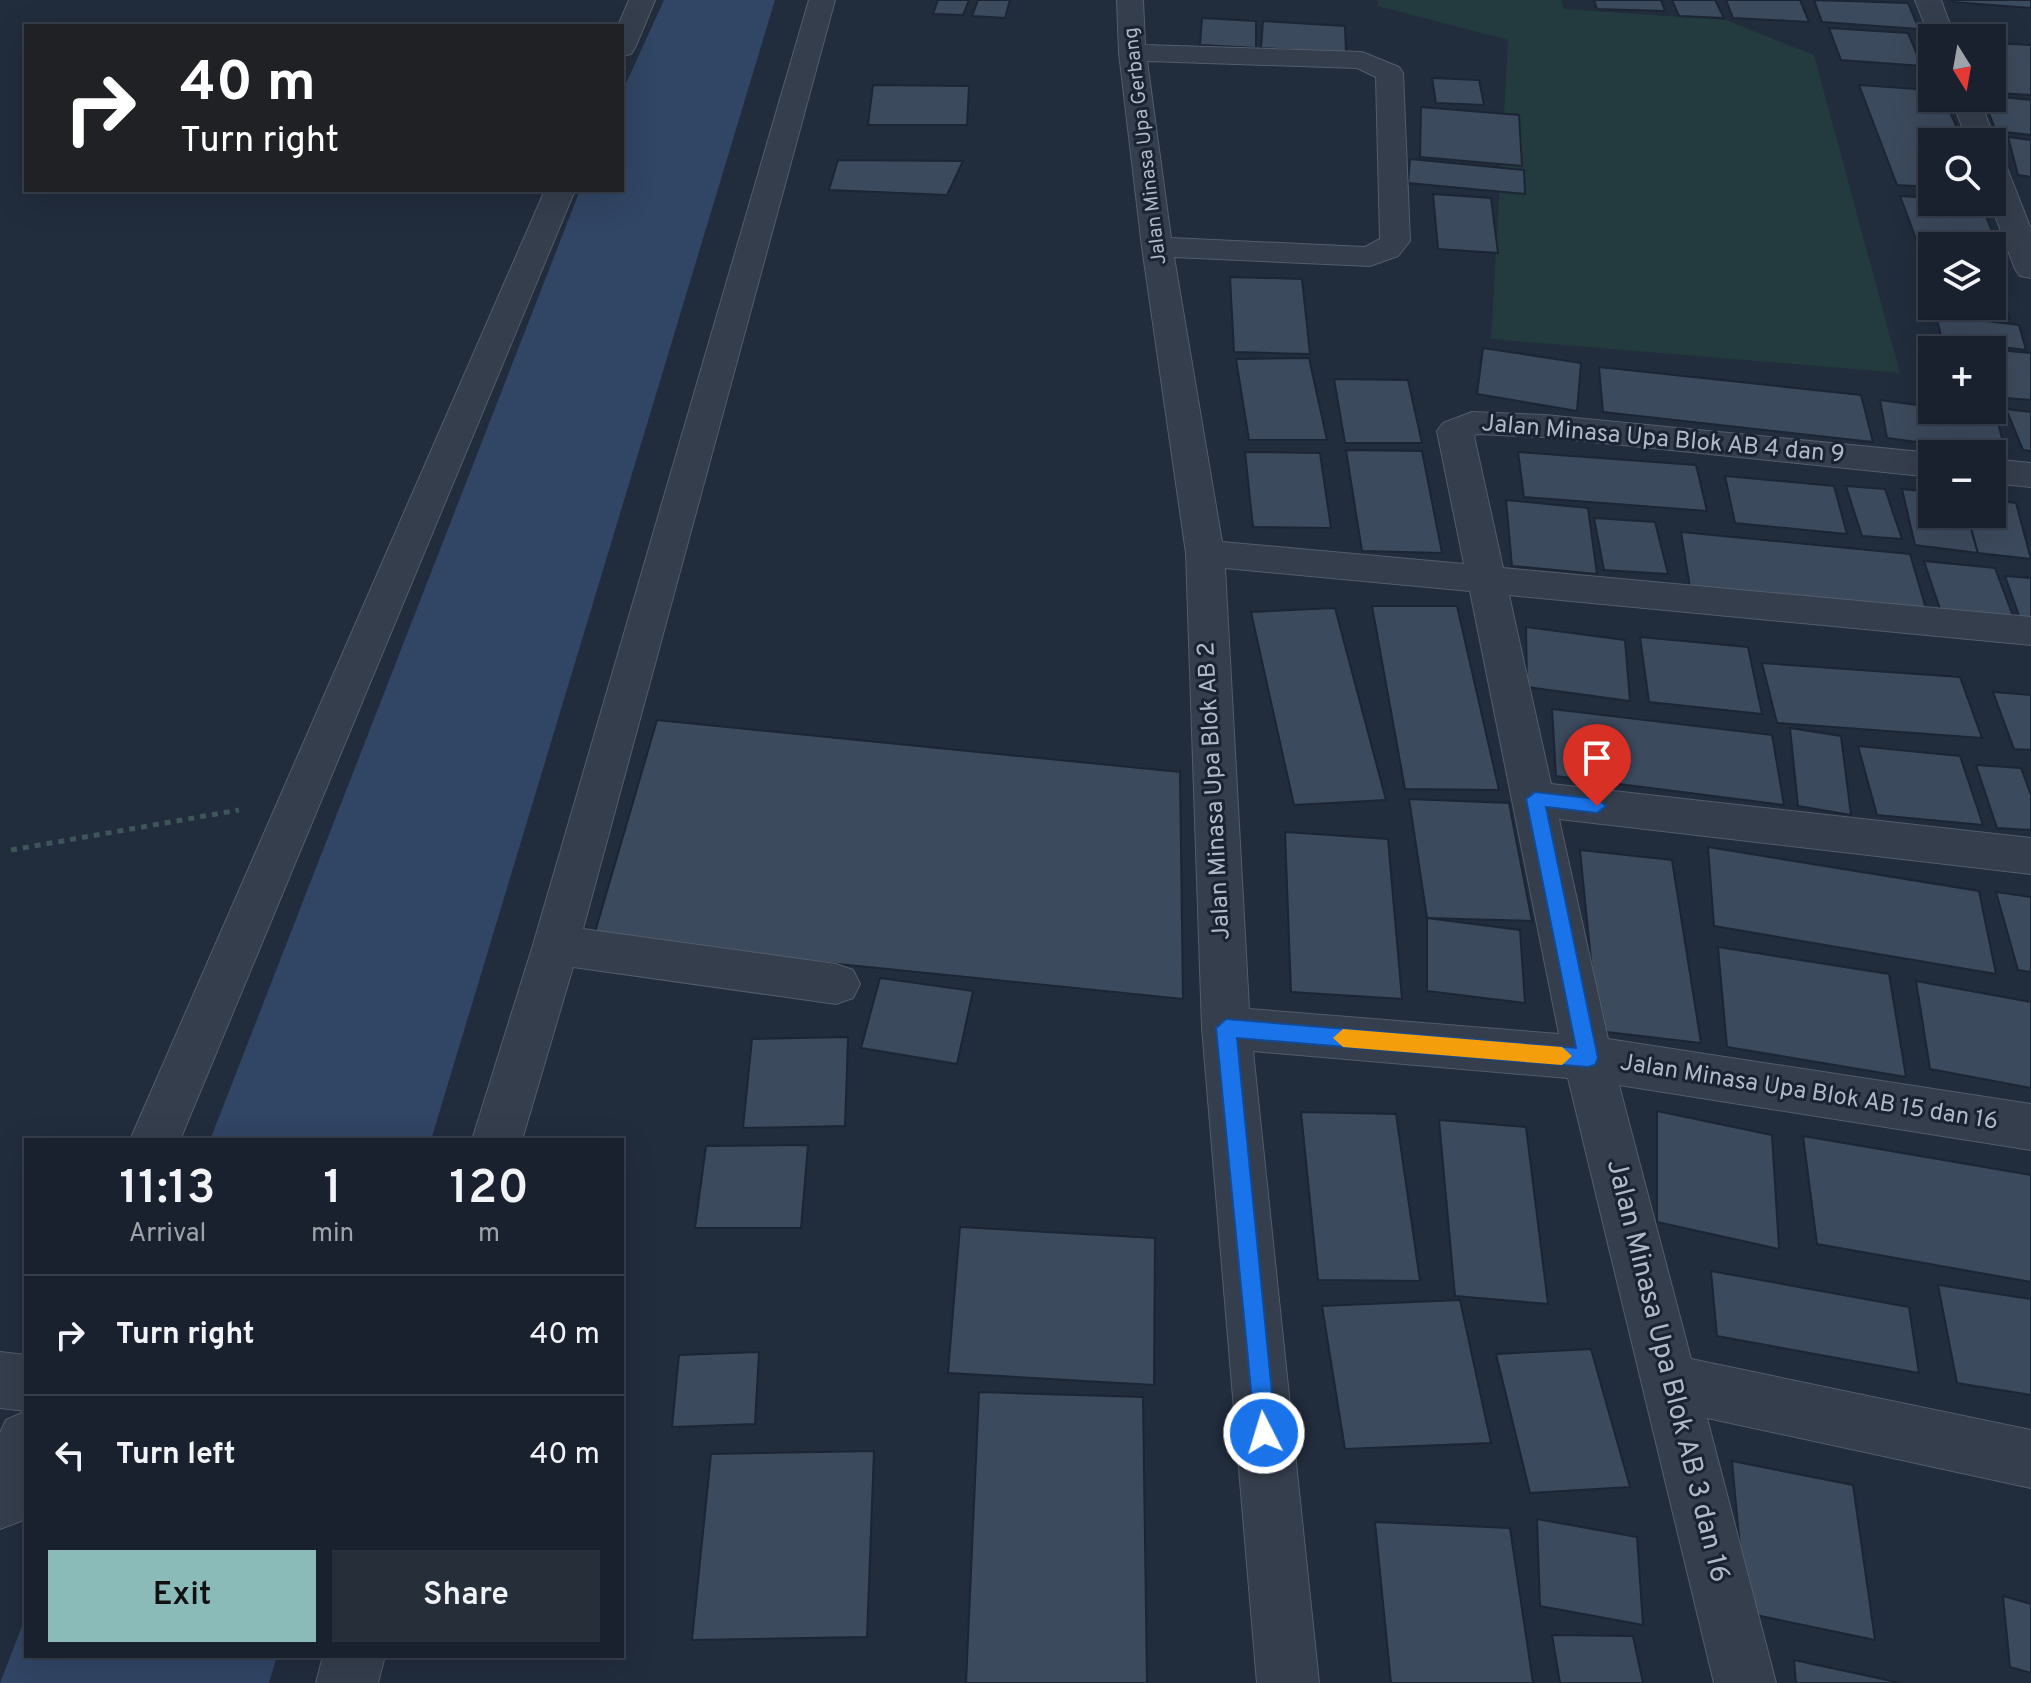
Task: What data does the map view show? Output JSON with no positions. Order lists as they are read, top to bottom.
{
  "streets": {
    "street": [
      "Jalan Minasa Upa Gerbang",
      "Jalan Minasa Upa Blok AB 4 dan 9",
      "Jalan Minasa Upa Blok AB 2",
      "Jalan Minasa Upa Blok AB 15 dan 16",
      "Jalan Minasa Upa Blok AB 3 dan 16"
    ]
  },
  "crossings": [
    ["Jalan Minasa Upa Gerbang", "Jalan Minasa Upa Blok AB 2"],
    ["Jalan Minasa Upa Blok AB 4 dan 9", "Jalan Minasa Upa Blok AB 3 dan 16"],
    ["Jalan Minasa Upa Blok AB 2", "Jalan Minasa Upa Blok AB 15 dan 16"],
    ["Jalan Minasa Upa Blok AB 15 dan 16", "Jalan Minasa Upa Blok AB 3 dan 16"]
  ],
  "north": "bottom",
  "page": {
    "map_buttons": ["+", "−"],
    "turn": ["40 m", "Turn right"],
    "eta": [
      "11:13",
      "Arrival",
      "1",
      "min",
      "120",
      "m"
    ],
    "list": [
      {
        "name": "Turn right",
        "value": "40 m"
      },
      {
        "name": "Turn left",
        "value": "40 m"
      }
    ],
    "buttons": ["Exit", "Share"]
  }
}
